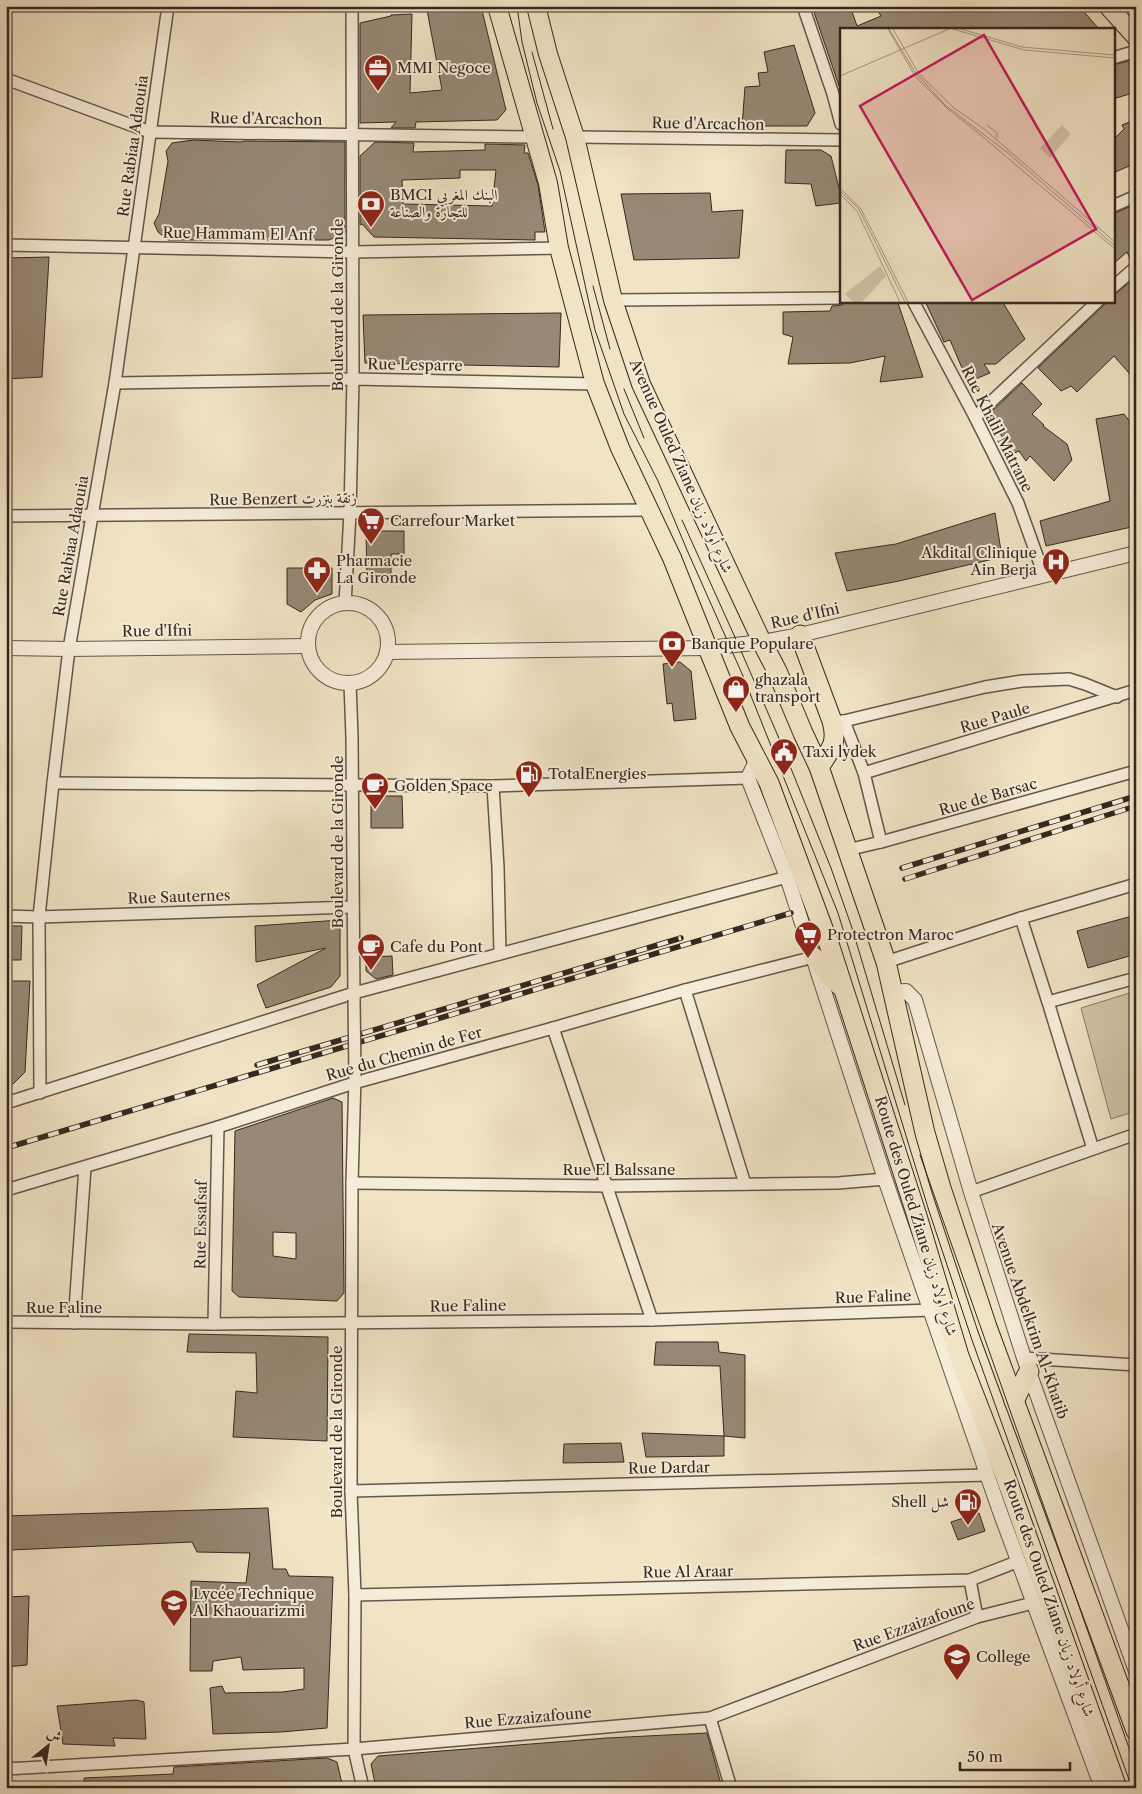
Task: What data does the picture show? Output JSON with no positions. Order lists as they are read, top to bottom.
{
  "streets": {
    "highway": ["Avenue Ouled Ziane شارع أولاد زيان", "Route des Ouled Ziane شارع أولاد زيان"],
    "street": [
      "Rue d'Arcachon",
      "Rue Rabiaa Adaouia",
      "Rue Hammam El Anf",
      "Boulevard de la Gironde",
      "Rue Lesparre",
      "Rue Khalil Matrane",
      "Rue Benzert زنقة بنزرت",
      "Rue d'Ifni",
      "Rue Paule",
      "Rue de Barsac",
      "Rue Sauternes",
      "Rue du Chemin de Fer",
      "Rue El Balssane",
      "Rue Essafsaf",
      "Rue Faline",
      "Avenue Abdelkrim Al-Khatib",
      "Rue Dardar",
      "Rue Al Araar",
      "Rue Ezzaizafoune"
    ]
  },
  "crossings": [
    ["Rue d'Arcachon", "Rue Rabiaa Adaouia"],
    ["Rue d'Arcachon", "Boulevard de la Gironde"],
    ["Rue d'Arcachon", "Avenue Ouled Ziane شارع أولاد زيان"],
    ["Rue Rabiaa Adaouia", "Rue Hammam El Anf"],
    ["Rue Rabiaa Adaouia", "Rue Lesparre"],
    ["Rue Rabiaa Adaouia", "Rue Benzert زنقة بنزرت"],
    ["Rue Rabiaa Adaouia", "Rue d'Ifni"],
    ["Rue Rabiaa Adaouia", "Rue Sauternes"],
    ["Rue Hammam El Anf", "Boulevard de la Gironde"],
    ["Boulevard de la Gironde", "Rue Lesparre"],
    ["Boulevard de la Gironde", "Rue Benzert زنقة بنزرت"],
    ["Boulevard de la Gironde", "Rue d'Ifni"],
    ["Boulevard de la Gironde", "Rue Sauternes"],
    ["Boulevard de la Gironde", "Rue du Chemin de Fer"],
    ["Boulevard de la Gironde", "Rue El Balssane"],
    ["Boulevard de la Gironde", "Rue Faline"],
    ["Boulevard de la Gironde", "Rue Dardar"],
    ["Boulevard de la Gironde", "Rue Al Araar"],
    ["Boulevard de la Gironde", "Rue Ezzaizafoune"],
    ["Rue Khalil Matrane", "Rue d'Ifni"],
    ["Avenue Ouled Ziane شارع أولاد زيان", "Rue d'Ifni"],
    ["Rue d'Ifni", "Route des Ouled Ziane شارع أولاد زيان"],
    ["Rue du Chemin de Fer", "Rue Essafsaf"],
    ["Rue Essafsaf", "Rue Faline"]
  ],
  "places": {
    "office": ["MMI Negoce"],
    "bank": ["BMCI البنك المغربي للتجارة والصناعة", "Banque Populare"],
    "supermarket": ["Carrefour Market", "Protectron Maroc"],
    "hospital": ["Akdital Clinique Ain Berja"],
    "pharmacy": ["Pharmacie La Gironde"],
    "shop": ["ghazala transport"],
    "public building": ["Taxi lydek"],
    "fuel station": ["TotalEnergies", "Shell شل"],
    "cafe": ["Golden Space", "Cafe du Pont"],
    "school or university": ["Lycée Technique Al Khaouarizmi", "College"]
  },
  "scale_bar": "50 m",
  "north": "top right"
}
